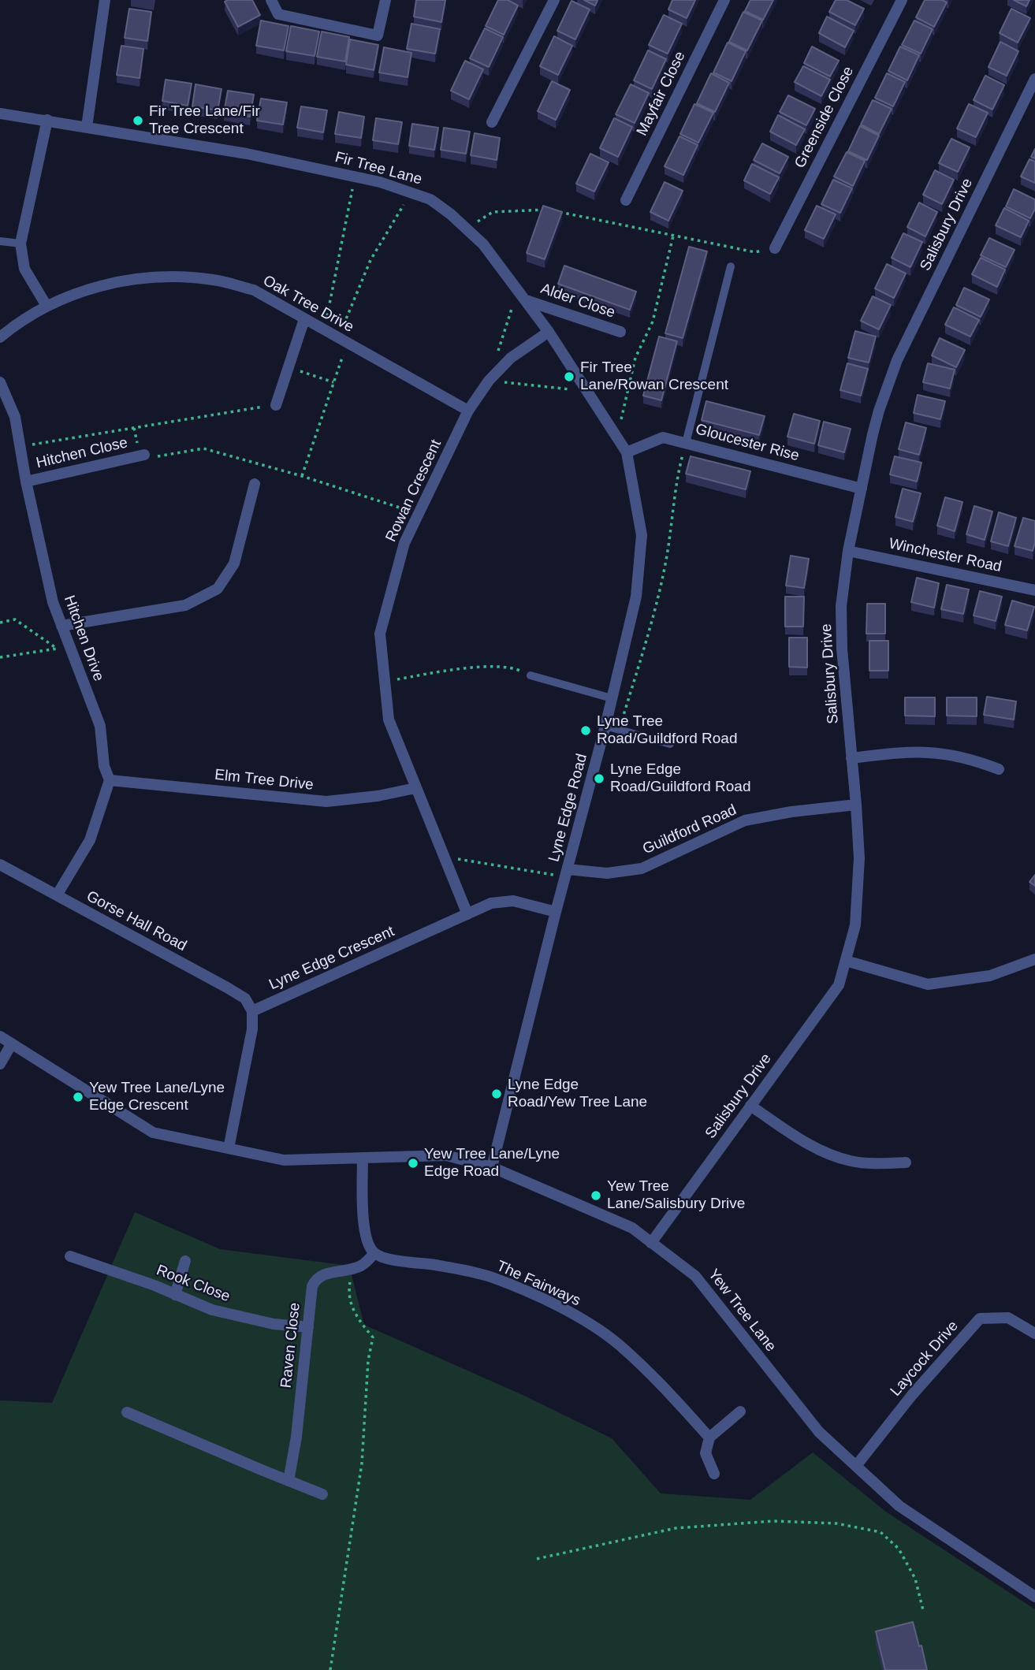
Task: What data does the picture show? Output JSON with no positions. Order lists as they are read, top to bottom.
{
  "streets": {
    "street": [
      "Mayfair Close",
      "Greenside Close",
      "Fir Tree Lane",
      "Salisbury Drive",
      "Alder Close",
      "Oak Tree Drive",
      "Gloucester Rise",
      "Hitchen Close",
      "Rowan Crescent",
      "Winchester Road",
      "Hitchen Drive",
      "Elm Tree Drive",
      "Lyne Edge Road",
      "Guildford Road",
      "Gorse Hall Road",
      "Lyne Edge Crescent",
      "Rook Close",
      "The Fairways",
      "Yew Tree Lane",
      "Raven Close",
      "Laycock Drive"
    ]
  },
  "crossings": [
    ["Fir Tree Lane", "Alder Close"],
    ["Fir Tree Lane", "Gloucester Rise"],
    ["Fir Tree Lane", "Rowan Crescent"],
    ["Fir Tree Lane", "Lyne Edge Road"],
    ["Salisbury Drive", "Gloucester Rise"],
    ["Salisbury Drive", "Winchester Road"],
    ["Salisbury Drive", "Guildford Road"],
    ["Salisbury Drive", "Yew Tree Lane"],
    ["Oak Tree Drive", "Rowan Crescent"],
    ["Gloucester Rise", "Lyne Edge Road"],
    ["Hitchen Close", "Hitchen Drive"],
    ["Rowan Crescent", "Elm Tree Drive"],
    ["Rowan Crescent", "Lyne Edge Crescent"],
    ["Hitchen Drive", "Elm Tree Drive"],
    ["Lyne Edge Road", "Guildford Road"],
    ["Lyne Edge Road", "Lyne Edge Crescent"],
    ["Lyne Edge Road", "Yew Tree Lane"],
    ["Gorse Hall Road", "Lyne Edge Crescent"],
    ["Rook Close", "Raven Close"],
    ["The Fairways", "Raven Close"],
    ["Yew Tree Lane", "Laycock Drive"]
  ],
  "places": [
    "Fir Tree Lane/Fir Tree Crescent",
    "Fir Tree Lane/Rowan Crescent",
    "Lyne Tree Road/Guildford Road",
    "Lyne Edge Road/Guildford Road",
    "Lyne Edge Road/Yew Tree Lane",
    "Yew Tree Lane/Lyne Edge Crescent",
    "Yew Tree Lane/Lyne Edge Road",
    "Yew Tree Lane/Salisbury Drive"
  ]
}
